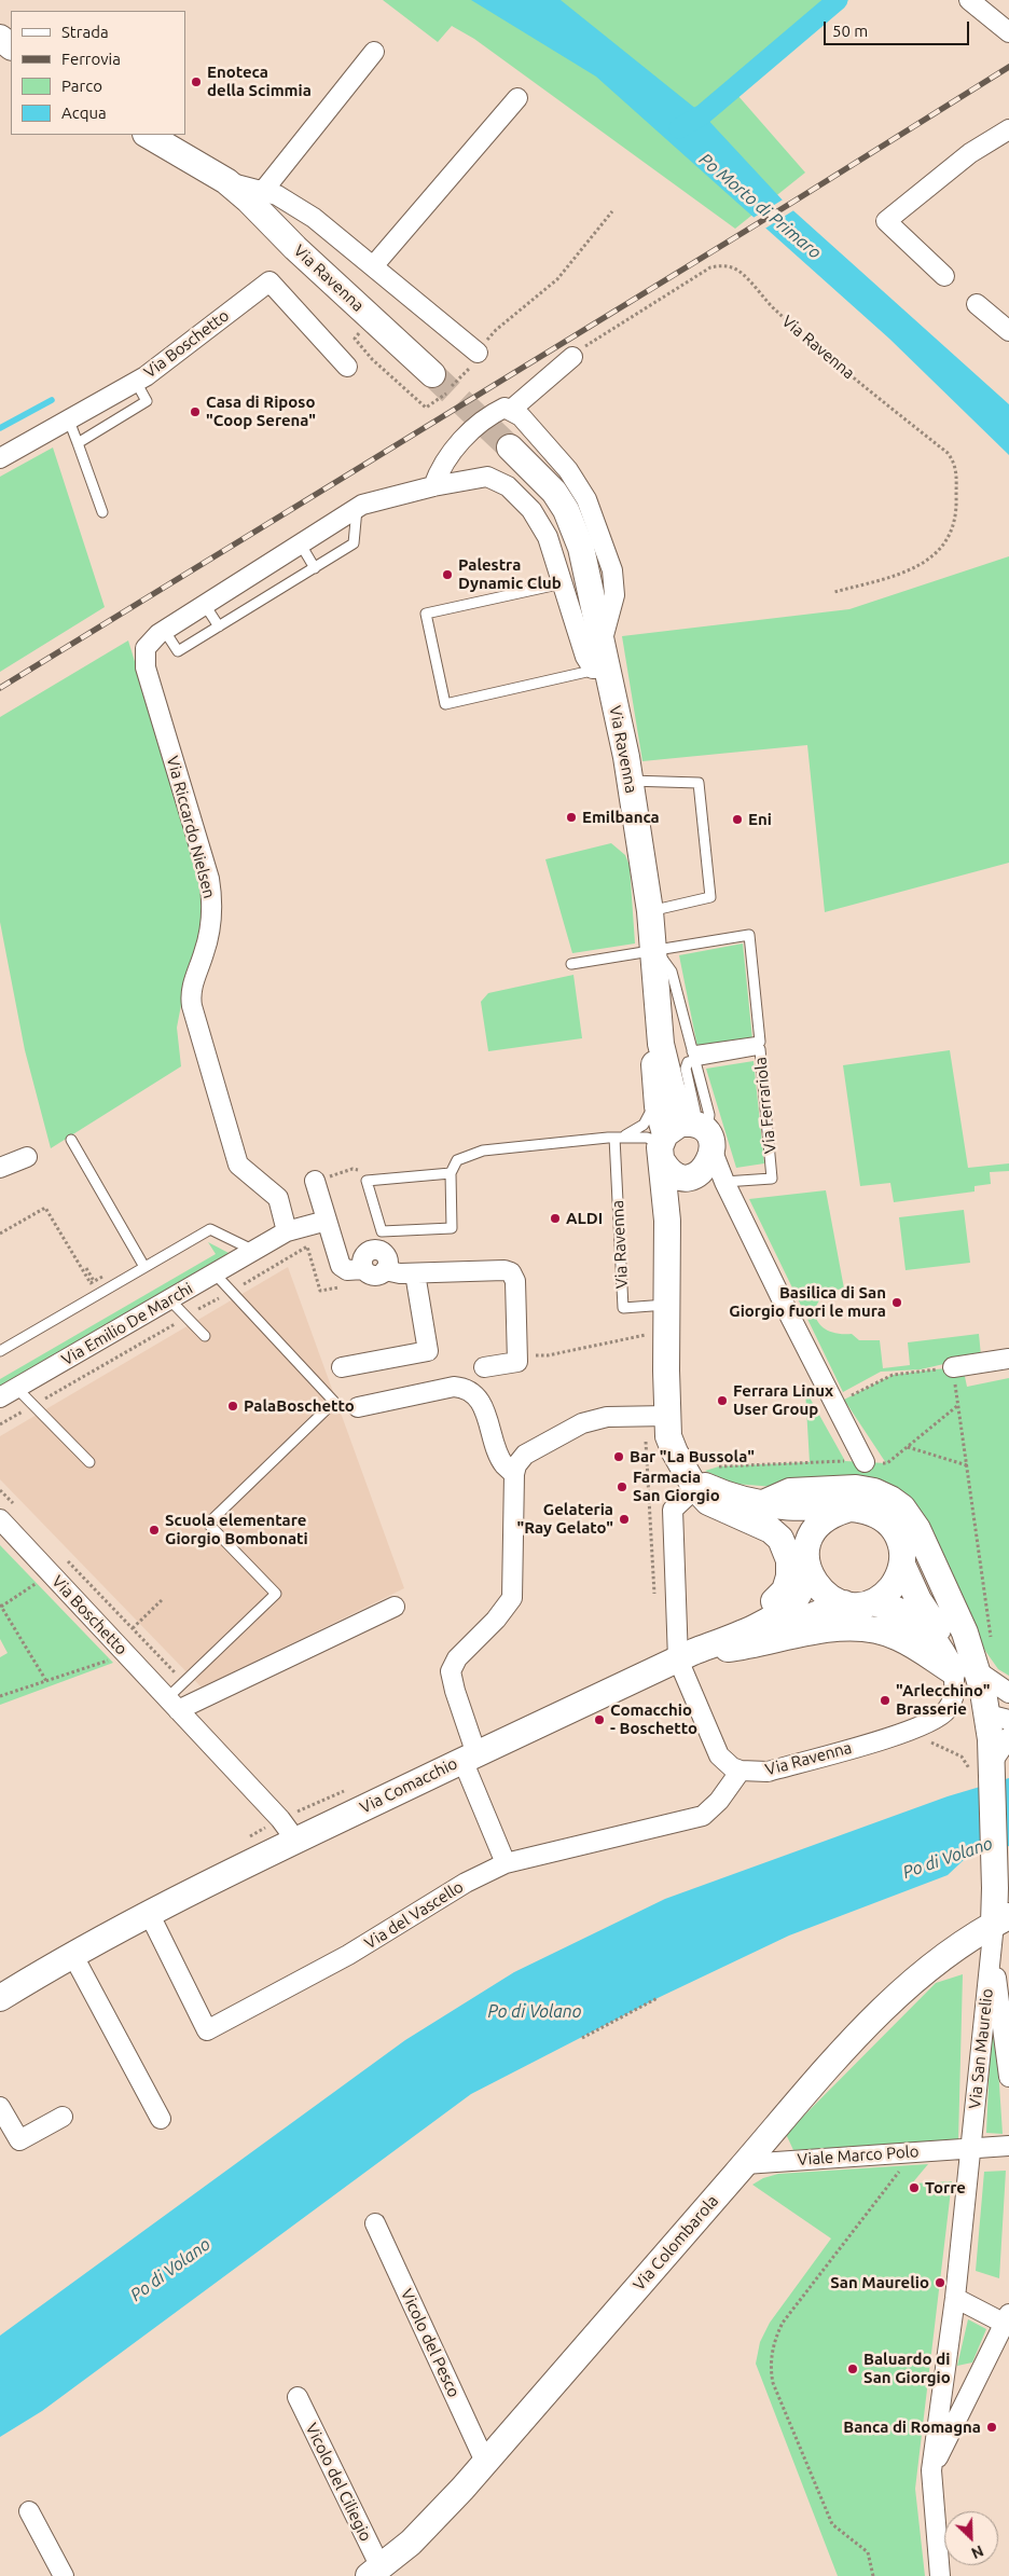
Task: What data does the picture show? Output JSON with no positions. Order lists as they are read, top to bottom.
{
  "streets": {
    "main road": [
      "Via Ravenna",
      "Via Comacchio",
      "Via San Maurelio",
      "Via Colombarola"
    ],
    "street": [
      "Via Boschetto",
      "Via Riccardo Nielsen",
      "Via Emilio De Marchi",
      "Via del Vascello",
      "Viale Marco Polo",
      "Vicolo del Pesco",
      "Vicolo del Ciliegio"
    ],
    "lane": ["Via Ferrariola"]
  },
  "crossings": [
    ["Via Ravenna", "Via Riccardo Nielsen"],
    ["Via Ravenna", "Via Ferrariola"],
    ["Via Ravenna", "Via Comacchio"],
    ["Via Ravenna", "Via del Vascello"],
    ["Via Ravenna", "Via San Maurelio"],
    ["Via Boschetto", "Via Comacchio"],
    ["Via Riccardo Nielsen", "Via Emilio De Marchi"],
    ["Via Comacchio", "Via del Vascello"],
    ["Via San Maurelio", "Viale Marco Polo"],
    ["Via San Maurelio", "Via Colombarola"],
    ["Viale Marco Polo", "Via Colombarola"],
    ["Via Colombarola", "Vicolo del Pesco"],
    ["Via Colombarola", "Vicolo del Ciliegio"]
  ],
  "water": ["Po Morto di Primaro", "Po di Volano"],
  "places": [
    "Enoteca della Scimmia",
    "Casa di Riposo \"Coop Serena\"",
    "Palestra Dynamic Club",
    "Emilbanca",
    "Eni",
    "ALDI",
    "Basilica di San Giorgio fuori le mura",
    "Ferrara Linux User Group",
    "PalaBoschetto",
    "Bar \"La Bussola\"",
    "Farmacia San Giorgio",
    "Gelateria \"Ray Gelato\"",
    "Scuola elementare Giorgio Bombonati",
    "\"Arlecchino\" Brasserie",
    "Comacchio - Boschetto",
    "Torre",
    "San Maurelio",
    "Baluardo di San Giorgio",
    "Banca di Romagna"
  ],
  "legend": [
    "Strada",
    "Ferrovia",
    "Parco",
    "Acqua"
  ],
  "scale_bar": "50 m",
  "north": "bottom right"
}
